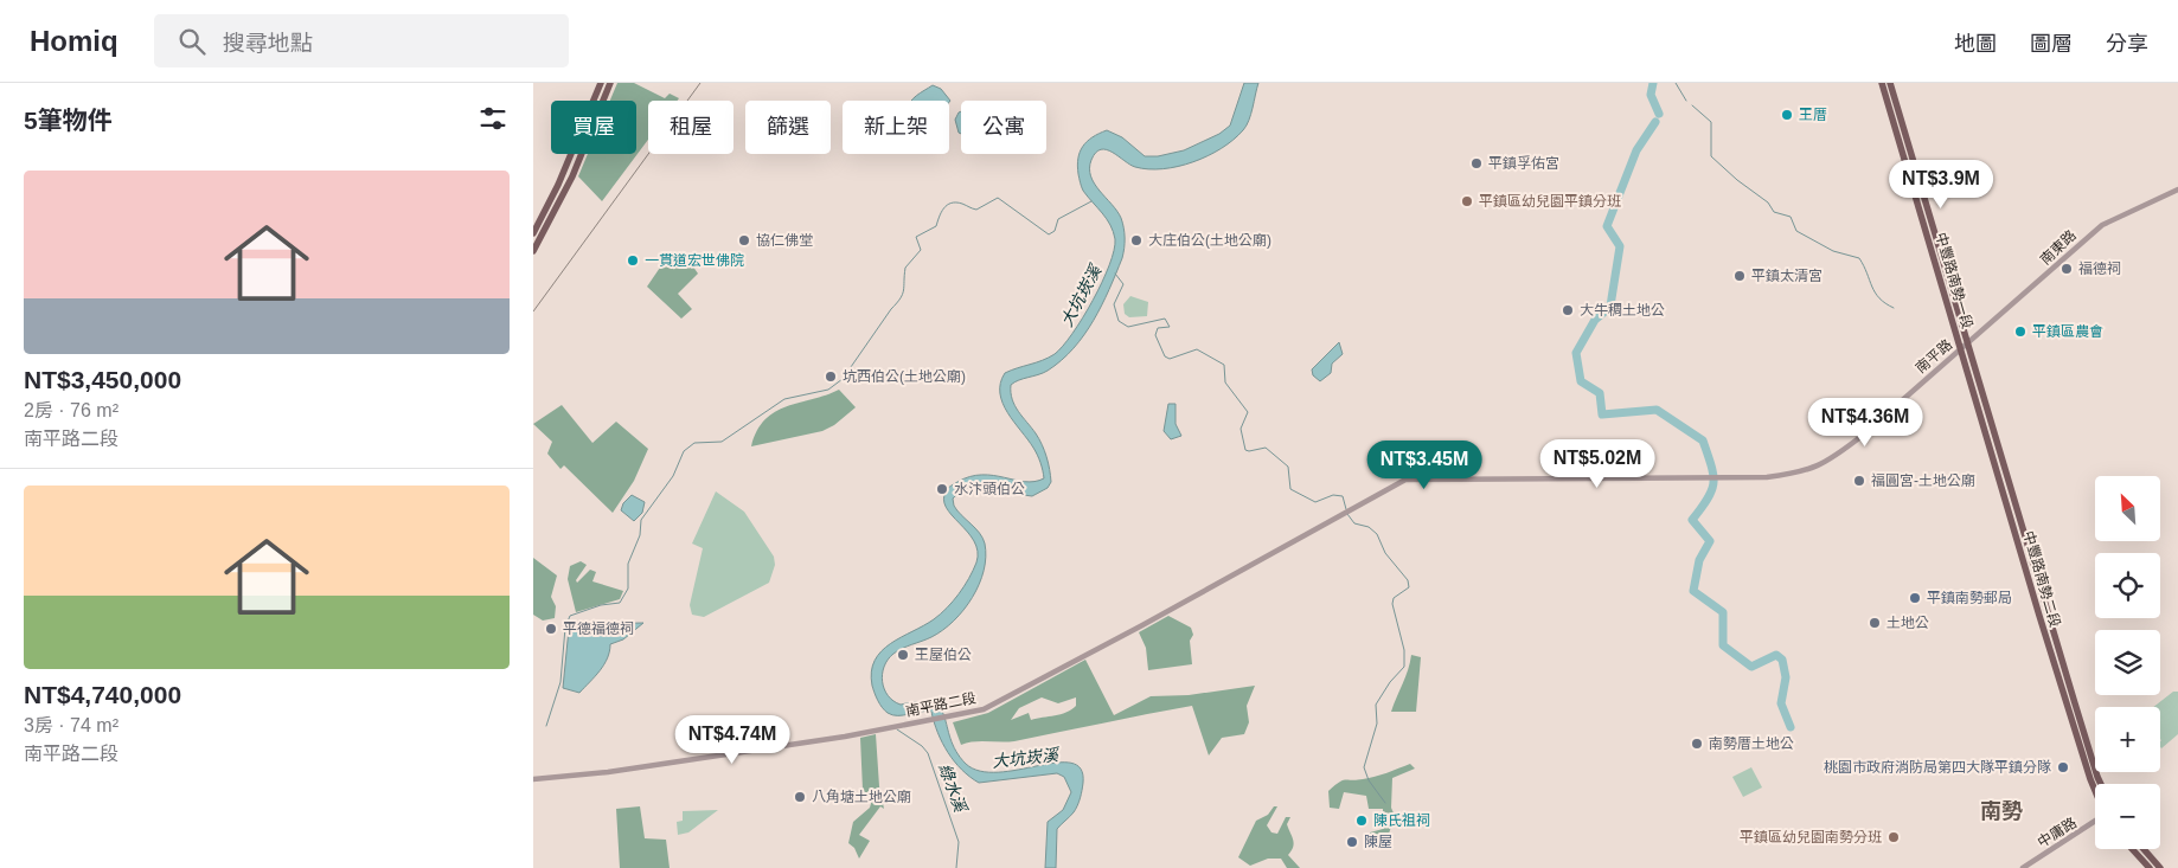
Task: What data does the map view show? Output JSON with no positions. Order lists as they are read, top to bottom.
{
  "streets": {
    "main road": ["中豐路南勢一段", "中豐路南勢二段"],
    "street": [
      "南東路",
      "南平路",
      "南平路二段",
      "中庸路"
    ]
  },
  "crossings": [
    ["南東路", "中豐路南勢一段"],
    ["南東路", "南平路"],
    ["南東路", "中豐路南勢二段"],
    ["中豐路南勢一段", "南平路"],
    ["中豐路南勢一段", "中豐路南勢二段"],
    ["南平路", "中豐路南勢二段"],
    ["南平路", "南平路二段"]
  ],
  "districts": ["南勢"],
  "water": ["大坑崁溪", "綠水溪"],
  "places": [
    "王厝",
    "平鎮孚佑宮",
    "平鎮區幼兒園平鎮分班",
    "協仁佛堂",
    "大庄伯公(土地公廟)",
    "一貫道宏世佛院",
    "福德祠",
    "平鎮太清宮",
    "大牛稠土地公",
    "平鎮區農會",
    "坑西伯公(土地公廟)",
    "福圓宮-土地公廟",
    "水汴頭伯公",
    "平鎮南勢郵局",
    "土地公",
    "平德福德祠",
    "王屋伯公",
    "南勢厝土地公",
    "桃園市政府消防局第四大隊平鎮分隊",
    "八角塘土地公廟",
    "陳氏祖祠",
    "平鎮區幼兒園南勢分班",
    "陳屋"
  ],
  "north": "top left",
  "page": {
    "header": "Homiq",
    "search": "搜尋地點",
    "nav": ["地圖", "圖層", "分享"],
    "heading": "5筆物件",
    "chip": [
      "買屋",
      "租屋",
      "篩選",
      "新上架",
      "公寓"
    ],
    "list": [
      {
        "name": "NT$3,450,000",
        "note": "2房 · 76 m² · 南平路二段"
      },
      {
        "name": "NT$4,740,000",
        "note": "3房 · 74 m² · 南平路二段"
      }
    ],
    "price": [
      "NT$3.9M",
      "NT$4.36M",
      "NT$5.02M",
      "NT$3.45M",
      "NT$4.74M"
    ],
    "map_buttons": ["+", "−"]
  }
}
